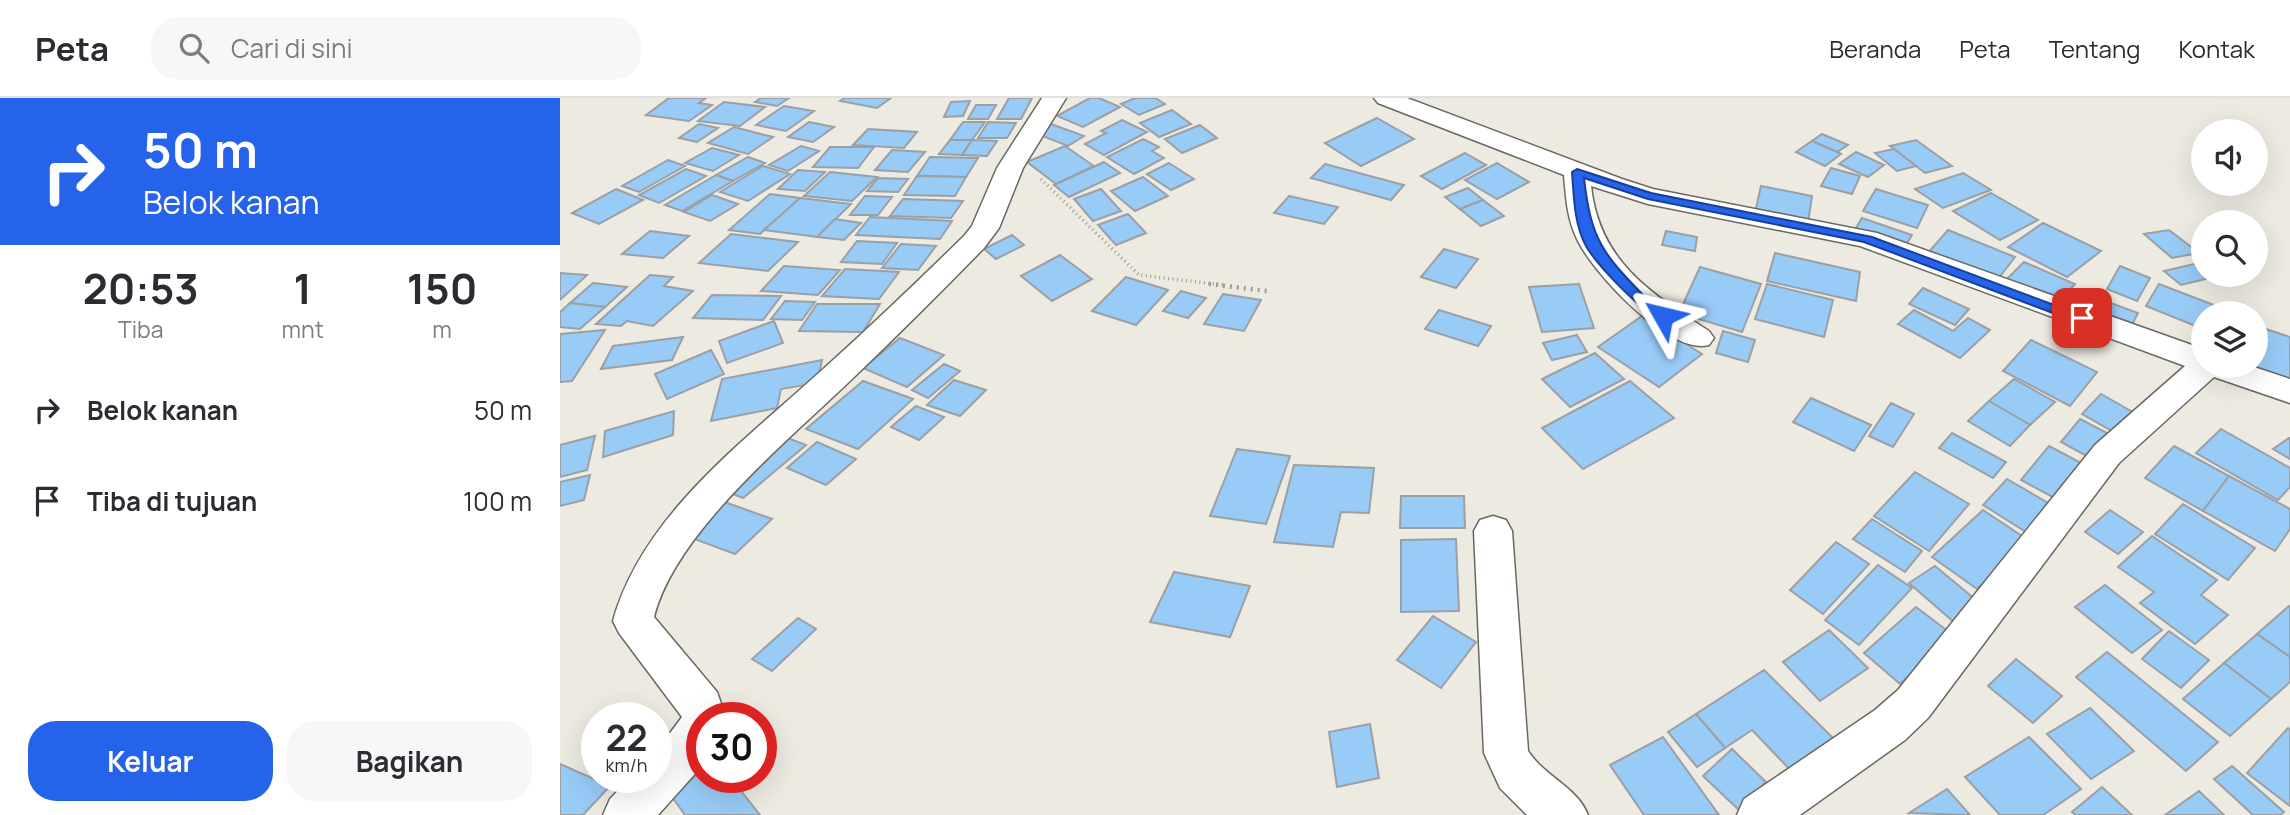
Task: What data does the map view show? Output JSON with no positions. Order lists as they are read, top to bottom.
{
  "page": {
    "header": "Peta",
    "search": "Cari di sini",
    "nav": [
      "Beranda",
      "Peta",
      "Tentang",
      "Kontak"
    ],
    "turn": ["50 m", "Belok kanan"],
    "eta": [
      "20:53",
      "Tiba",
      "1",
      "mnt",
      "150",
      "m"
    ],
    "list": [
      {
        "name": "Belok kanan",
        "value": "50 m"
      },
      {
        "name": "Tiba di tujuan",
        "value": "100 m"
      }
    ],
    "speed": "22 km/h",
    "limit": "30",
    "buttons": ["Keluar", "Bagikan"]
  }
}
